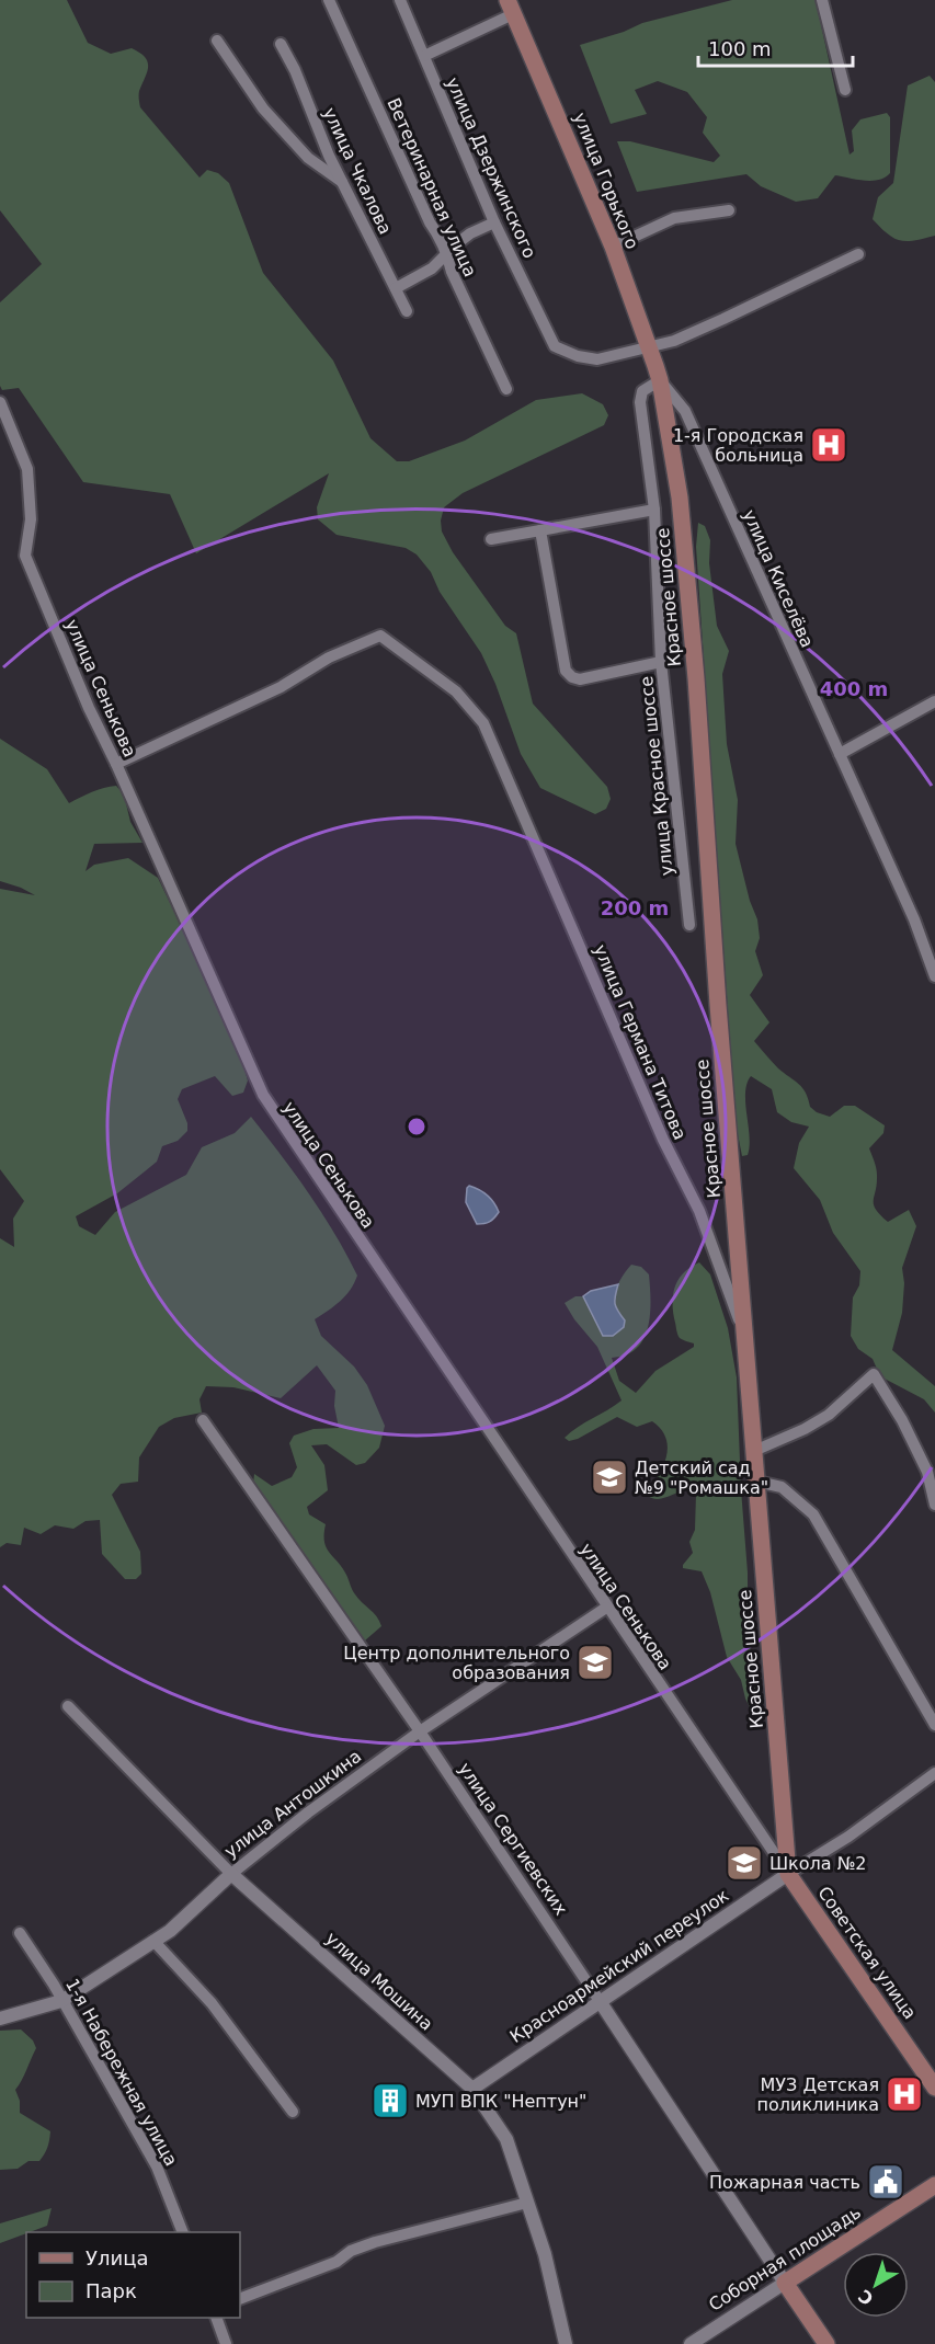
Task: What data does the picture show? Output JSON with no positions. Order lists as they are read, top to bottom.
{
  "streets": {
    "main road": [
      "улица Горького",
      "Красное шоссе",
      "Советская улица",
      "Соборная площадь"
    ],
    "street": [
      "улица Дзержинского",
      "улица Чкалова",
      "Ветеринарная улица",
      "улица Киселёва",
      "улица Сенькова",
      "улица Красное шоссе",
      "улица Германа Титова",
      "улица Антошкина",
      "улица Сергиевских",
      "Красноармейский переулок",
      "улица Мошина",
      "1-я Набережная улица"
    ]
  },
  "crossings": [
    ["улица Дзержинского", "улица Горького"],
    ["улица Горького", "улица Киселёва"],
    ["улица Горького", "Красное шоссе"],
    ["улица Горького", "улица Красное шоссе"],
    ["улица Киселёва", "Красное шоссе"],
    ["улица Киселёва", "улица Красное шоссе"],
    ["Красное шоссе", "улица Сенькова"],
    ["Красное шоссе", "улица Красное шоссе"],
    ["Красное шоссе", "улица Германа Титова"],
    ["Красное шоссе", "Советская улица"],
    ["Красное шоссе", "Красноармейский переулок"],
    ["улица Сенькова", "улица Германа Титова"],
    ["улица Сенькова", "улица Антошкина"],
    ["улица Сенькова", "Советская улица"],
    ["улица Сенькова", "Красноармейский переулок"],
    ["улица Антошкина", "улица Сергиевских"],
    ["улица Антошкина", "улица Мошина"],
    ["улица Антошкина", "1-я Набережная улица"],
    ["улица Сергиевских", "Красноармейский переулок"],
    ["улица Сергиевских", "Соборная площадь"],
    ["Советская улица", "Красноармейский переулок"],
    ["Красноармейский переулок", "улица Мошина"]
  ],
  "places": {
    "hospital": ["1-я Городская больница", "МУЗ Детская поликлиника"],
    "school or university": ["Детский сад №9 \"Ромашка\"", "Центр дополнительного образования", "Школа №2"],
    "building": ["МУП ВПК \"Нептун\""],
    "public building": ["Пожарная часть"]
  },
  "legend": ["Улица", "Парк"],
  "scale_bar": "100 m",
  "north": "bottom left",
  "rings": ["400 m", "200 m"]
}
